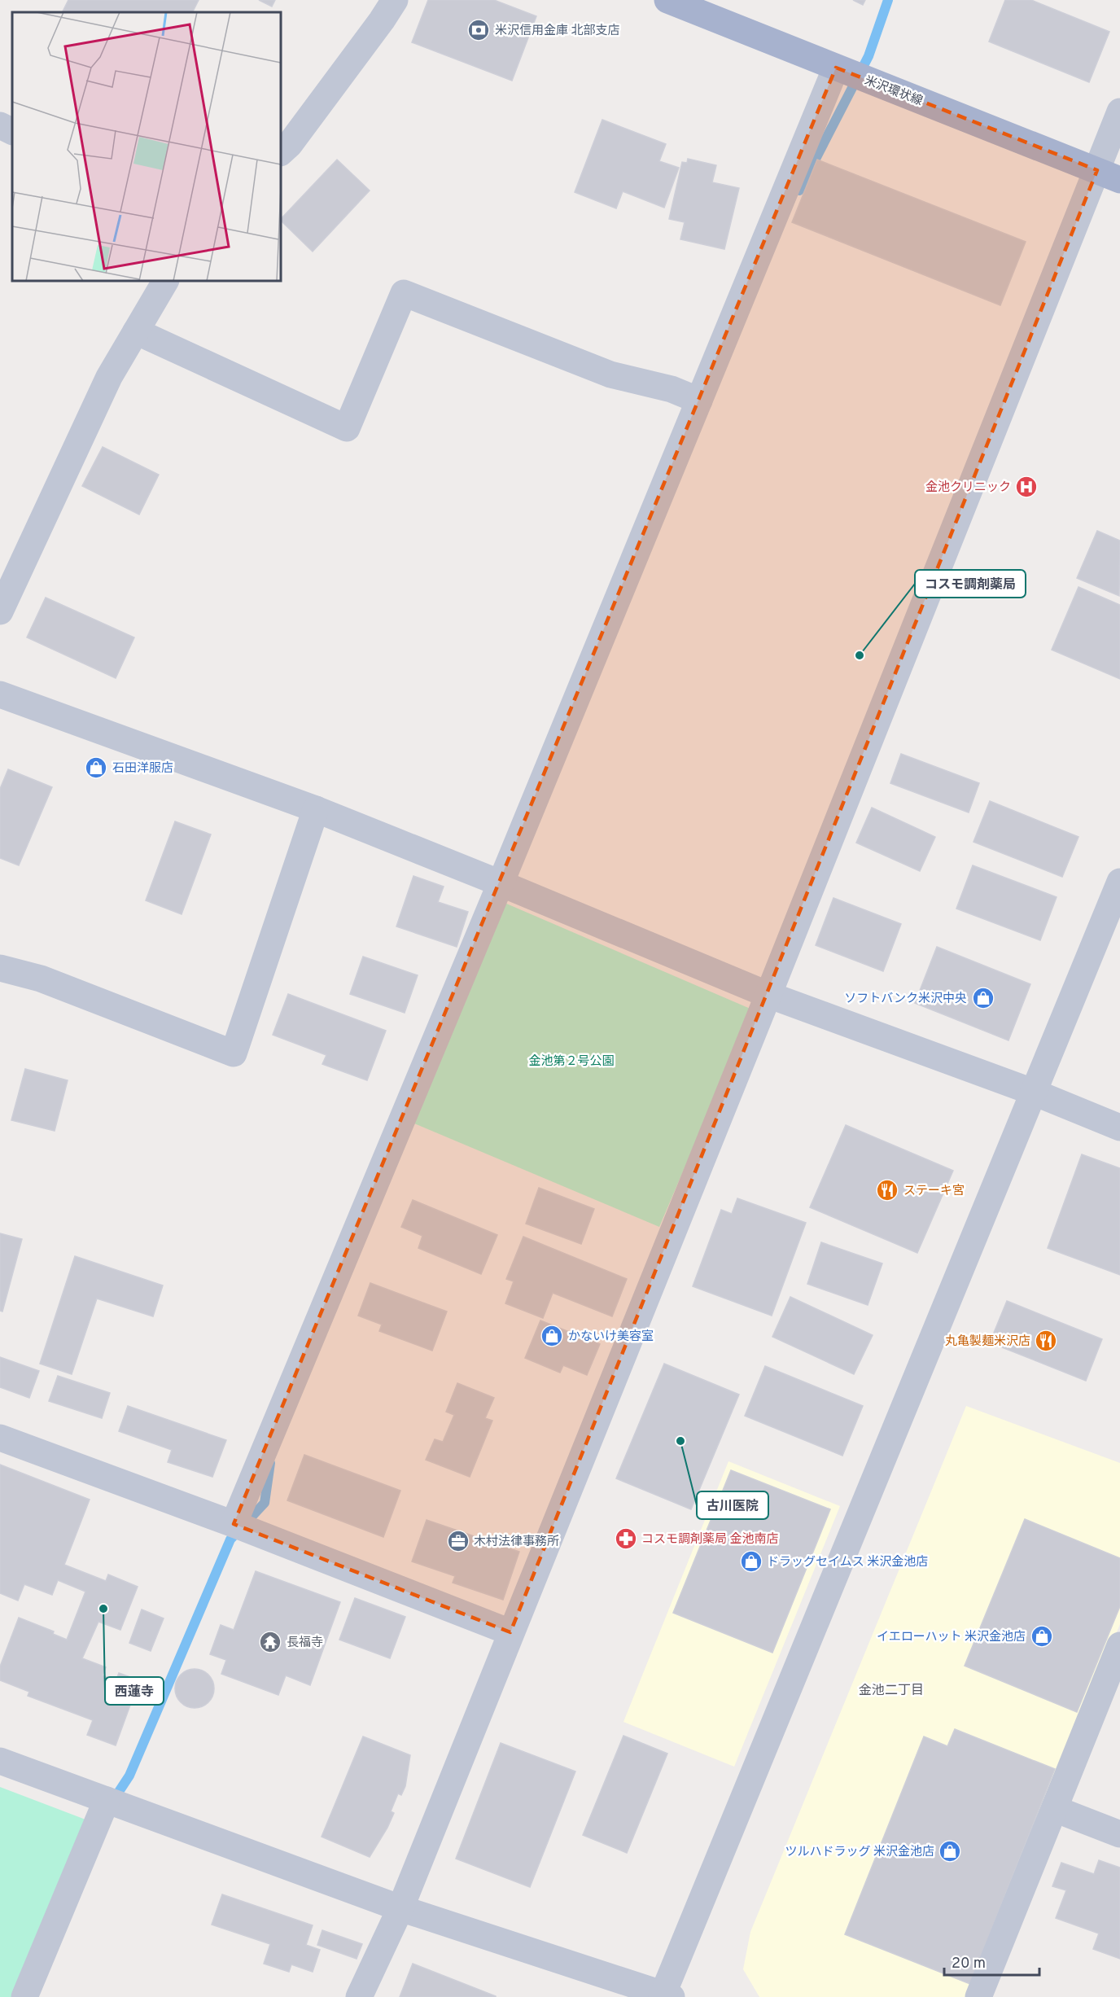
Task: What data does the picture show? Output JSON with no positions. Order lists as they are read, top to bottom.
{
  "streets": {
    "main road": ["米沢環状線"]
  },
  "districts": ["金池二丁目"],
  "parks": ["金池第２号公園"],
  "places": {
    "bank": ["米沢信用金庫 北部支店"],
    "hospital": ["金池クリニック"],
    "other": ["コスモ調剤薬局", "古川医院", "西蓮寺"],
    "shop": [
      "石田洋服店",
      "ソフトバンク米沢中央",
      "かないけ美容室",
      "ドラッグセイムス 米沢金池店",
      "イエローハット 米沢金池店",
      "ツルハドラッグ 米沢金池店"
    ],
    "restaurant": ["ステーキ宮", "丸亀製麺米沢店"],
    "pharmacy": ["コスモ調剤薬局 金池南店"],
    "office": ["木村法律事務所"],
    "temple": ["長福寺"]
  },
  "scale_bar": "20 m"
}
